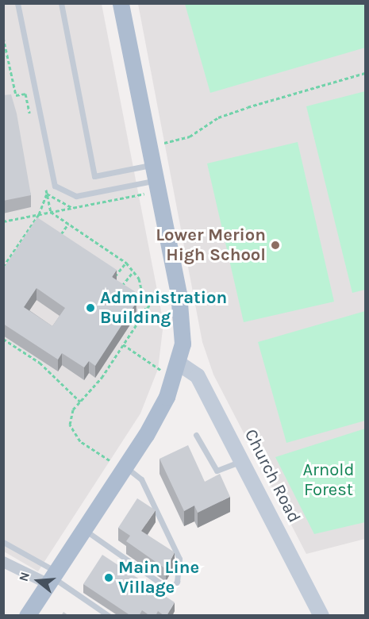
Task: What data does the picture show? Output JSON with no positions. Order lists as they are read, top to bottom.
{
  "streets": {
    "street": ["Church Road"]
  },
  "parks": ["Arnold Forest"],
  "places": ["Lower Merion High School", "Administration Building", "Main Line Village"],
  "north": "left"
}
